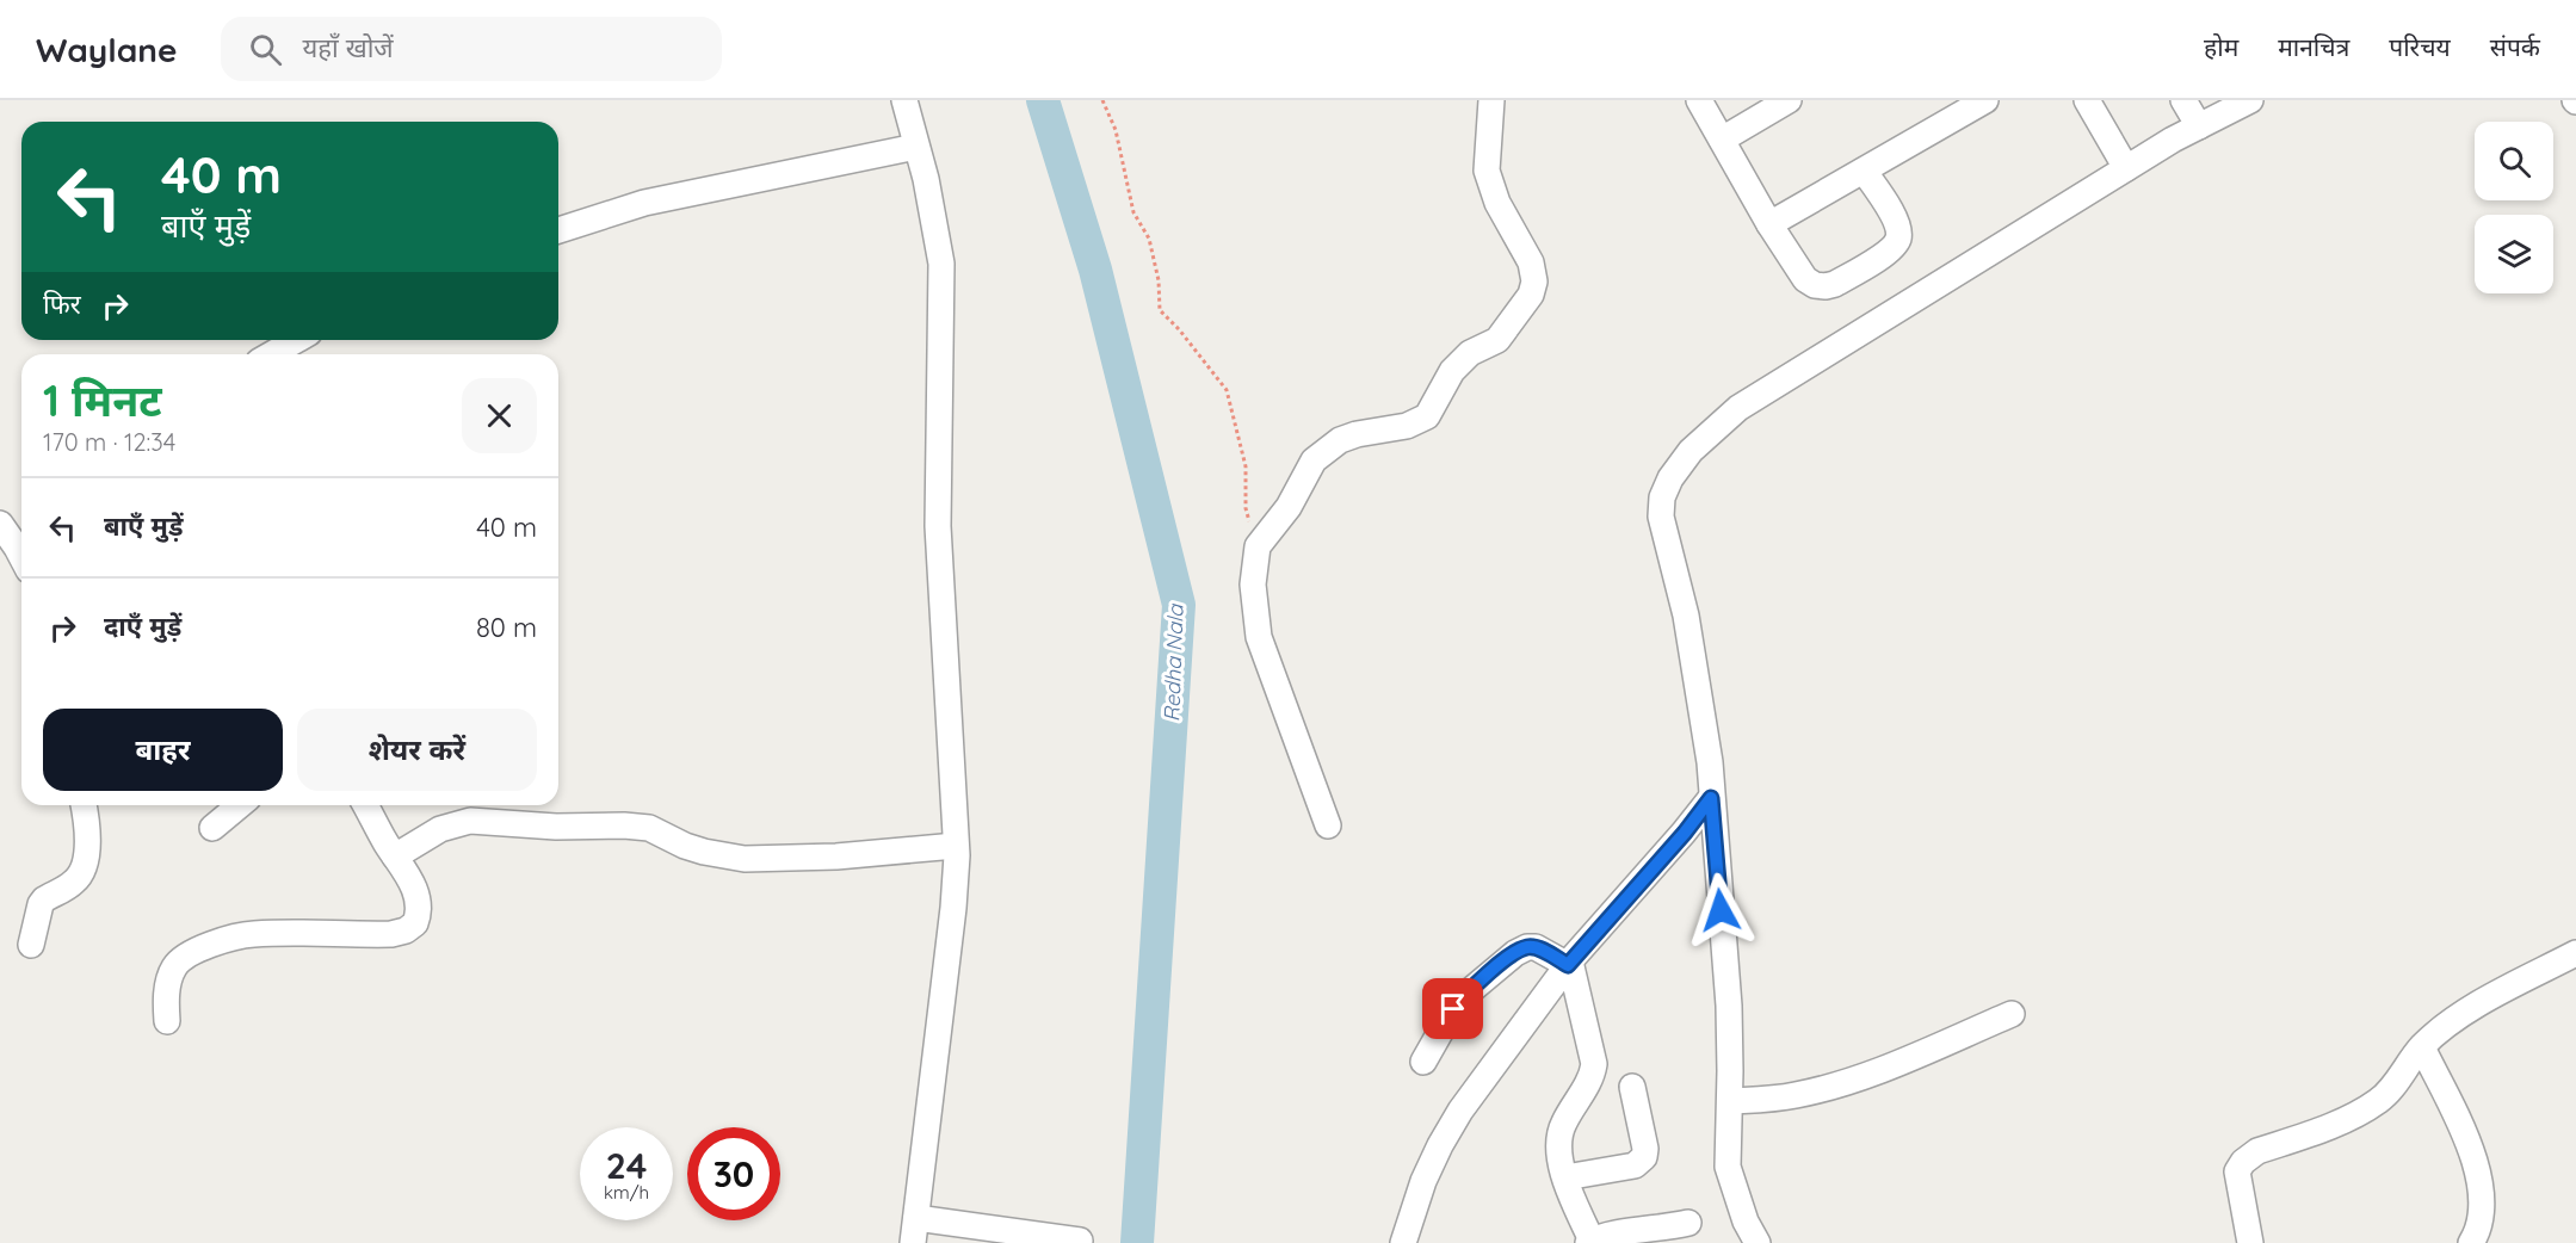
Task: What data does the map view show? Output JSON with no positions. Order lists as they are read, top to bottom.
{
  "water": ["Redha Nala"],
  "page": {
    "header": "Waylane",
    "search": "यहाँ खोजें",
    "nav": [
      "होम",
      "मानचित्र",
      "परिचय",
      "संपर्क"
    ],
    "turn": ["40 m", "बाएँ मुड़ें"],
    "then": "फिर",
    "heading": ["1 मिनट", "170 m · 12:34"],
    "list": [
      {
        "name": "बाएँ मुड़ें",
        "value": "40 m"
      },
      {
        "name": "दाएँ मुड़ें",
        "value": "80 m"
      }
    ],
    "buttons": ["बाहर", "शेयर करें"],
    "speed": "24 km/h",
    "limit": "30"
  }
}
